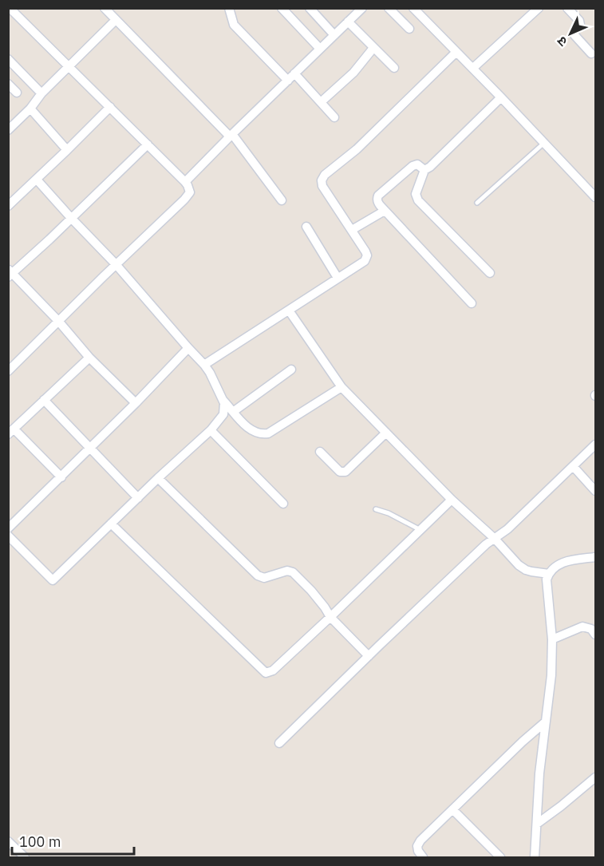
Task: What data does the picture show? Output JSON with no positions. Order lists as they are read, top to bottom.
{
  "scale_bar": "100 m",
  "north": "bottom left"
}
